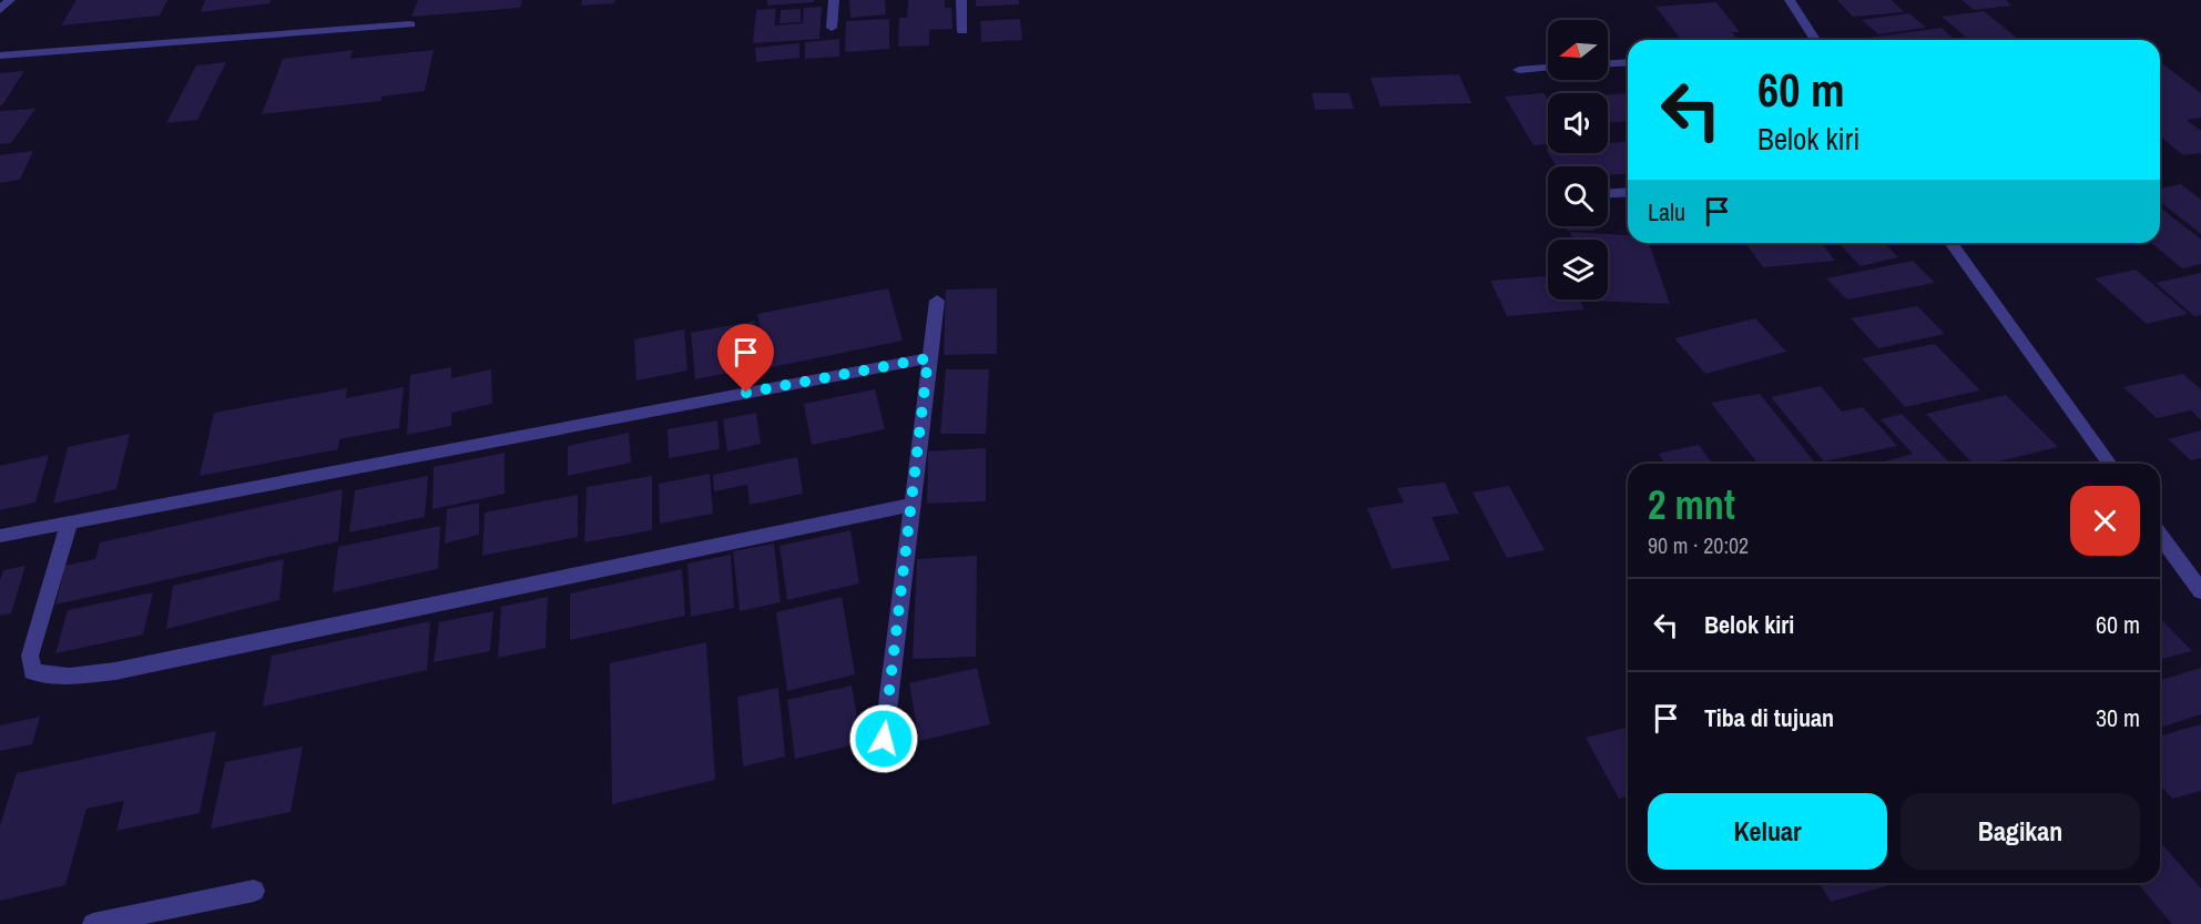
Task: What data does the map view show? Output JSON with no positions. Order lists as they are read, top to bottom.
{
  "north": "left",
  "page": {
    "turn": ["60 m", "Belok kiri"],
    "then": "Lalu",
    "heading": ["2 mnt", "90 m · 20:02"],
    "list": [
      {
        "name": "Belok kiri",
        "value": "60 m"
      },
      {
        "name": "Tiba di tujuan",
        "value": "30 m"
      }
    ],
    "buttons": ["Keluar", "Bagikan"]
  }
}
